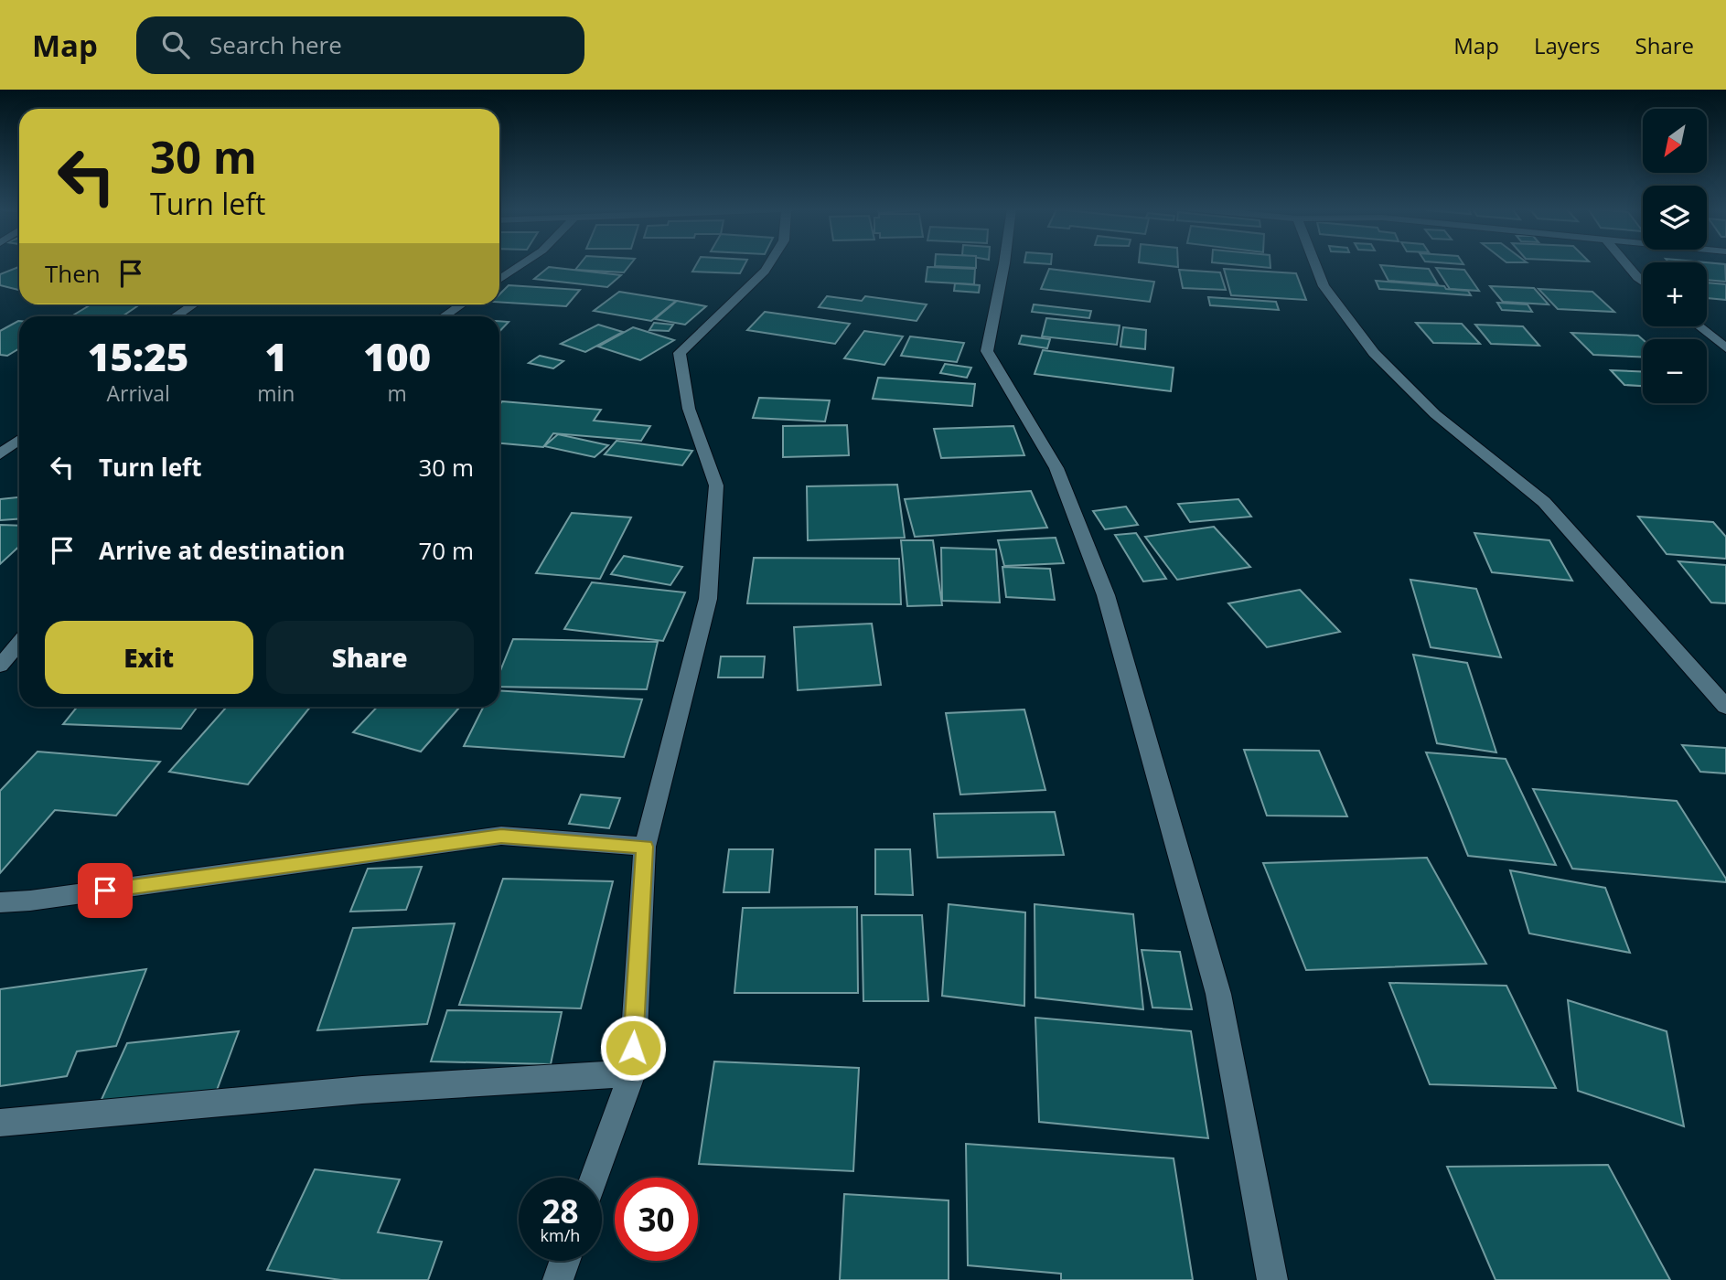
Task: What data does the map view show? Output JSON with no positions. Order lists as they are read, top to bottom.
{
  "north": "bottom left",
  "page": {
    "header": "Map",
    "search": "Search here",
    "nav": ["Map", "Layers", "Share"],
    "map_buttons": ["+", "−"],
    "turn": ["30 m", "Turn left"],
    "then": "Then",
    "eta": [
      "15:25",
      "Arrival",
      "1",
      "min",
      "100",
      "m"
    ],
    "list": [
      {
        "name": "Turn left",
        "value": "30 m"
      },
      {
        "name": "Arrive at destination",
        "value": "70 m"
      }
    ],
    "buttons": ["Exit", "Share"],
    "speed": "28 km/h",
    "limit": "30"
  }
}
